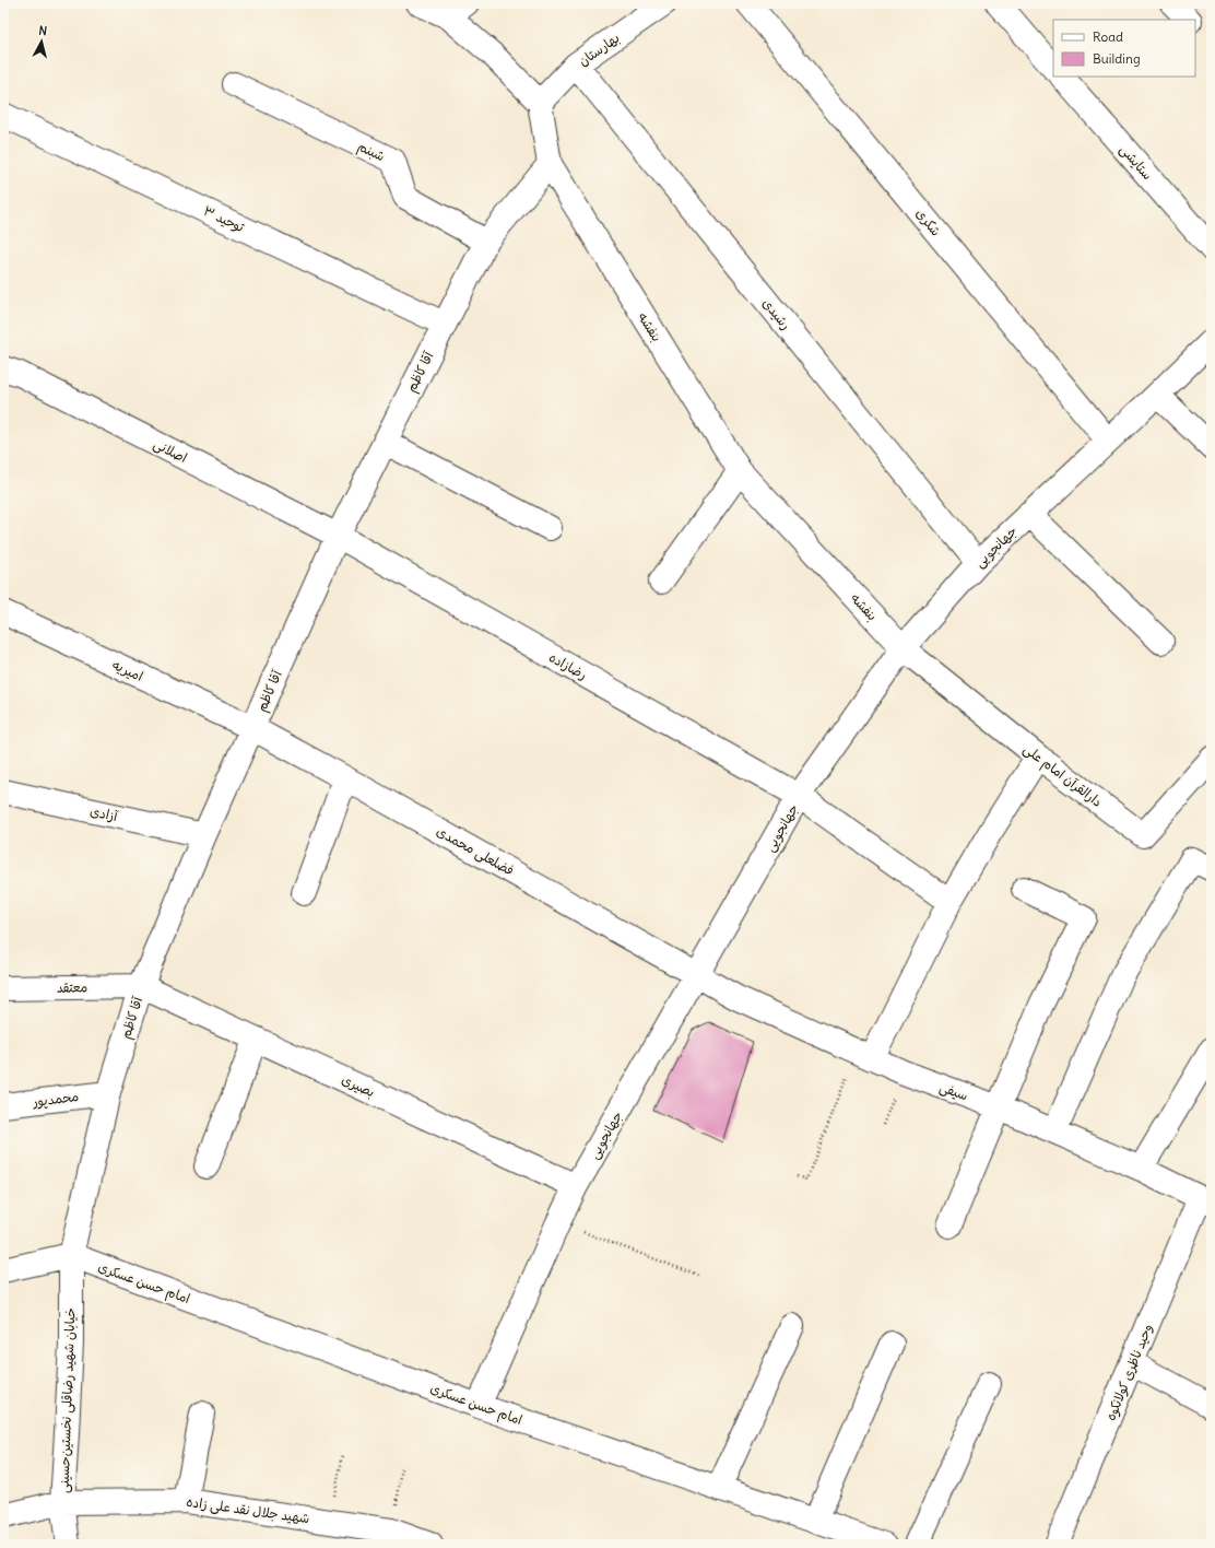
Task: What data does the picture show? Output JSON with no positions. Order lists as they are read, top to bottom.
{
  "streets": {
    "street": [
      "بهارستان",
      "شبنم",
      "ستایشی",
      "توحید ۳",
      "شکری",
      "رشیدی",
      "بنفشه",
      "آقا کاظم",
      "اصلانی",
      "جهانجویی",
      "رضازاده",
      "امیریه",
      "دارالقرآن امام علی",
      "آزادی",
      "فضلعلی محمدی",
      "معتقد",
      "بصیری",
      "سیفی",
      "محمدپور",
      "امام حسن عسکری",
      "وحید ناظری کولانکوه",
      "خیابان شهید رضاقلی نخستین‌حسینی",
      "شهید جلال نقد علی زاده"
    ]
  },
  "crossings": [
    ["بهارستان", "رشیدی"],
    ["بهارستان", "بنفشه"],
    ["شبنم", "آقا کاظم"],
    ["توحید ۳", "آقا کاظم"],
    ["شکری", "جهانجویی"],
    ["رشیدی", "جهانجویی"],
    ["بنفشه", "آقا کاظم"],
    ["بنفشه", "جهانجویی"],
    ["بنفشه", "دارالقرآن امام علی"],
    ["آقا کاظم", "اصلانی"],
    ["آقا کاظم", "رضازاده"],
    ["آقا کاظم", "امیریه"],
    ["آقا کاظم", "آزادی"],
    ["آقا کاظم", "فضلعلی محمدی"],
    ["آقا کاظم", "معتقد"],
    ["آقا کاظم", "بصیری"],
    ["آقا کاظم", "محمدپور"],
    ["آقا کاظم", "امام حسن عسکری"],
    ["آقا کاظم", "خیابان شهید رضاقلی نخستین‌حسینی"],
    ["اصلانی", "رضازاده"],
    ["جهانجویی", "رضازاده"],
    ["جهانجویی", "دارالقرآن امام علی"],
    ["جهانجویی", "فضلعلی محمدی"],
    ["جهانجویی", "بصیری"],
    ["جهانجویی", "سیفی"],
    ["جهانجویی", "امام حسن عسکری"],
    ["امیریه", "فضلعلی محمدی"],
    ["فضلعلی محمدی", "سیفی"],
    ["معتقد", "بصیری"],
    ["سیفی", "وحید ناظری کولانکوه"],
    ["امام حسن عسکری", "خیابان شهید رضاقلی نخستین‌حسینی"],
    ["خیابان شهید رضاقلی نخستین‌حسینی", "شهید جلال نقد علی زاده"]
  ],
  "legend": ["Road", "Building"],
  "north": "top"
}
